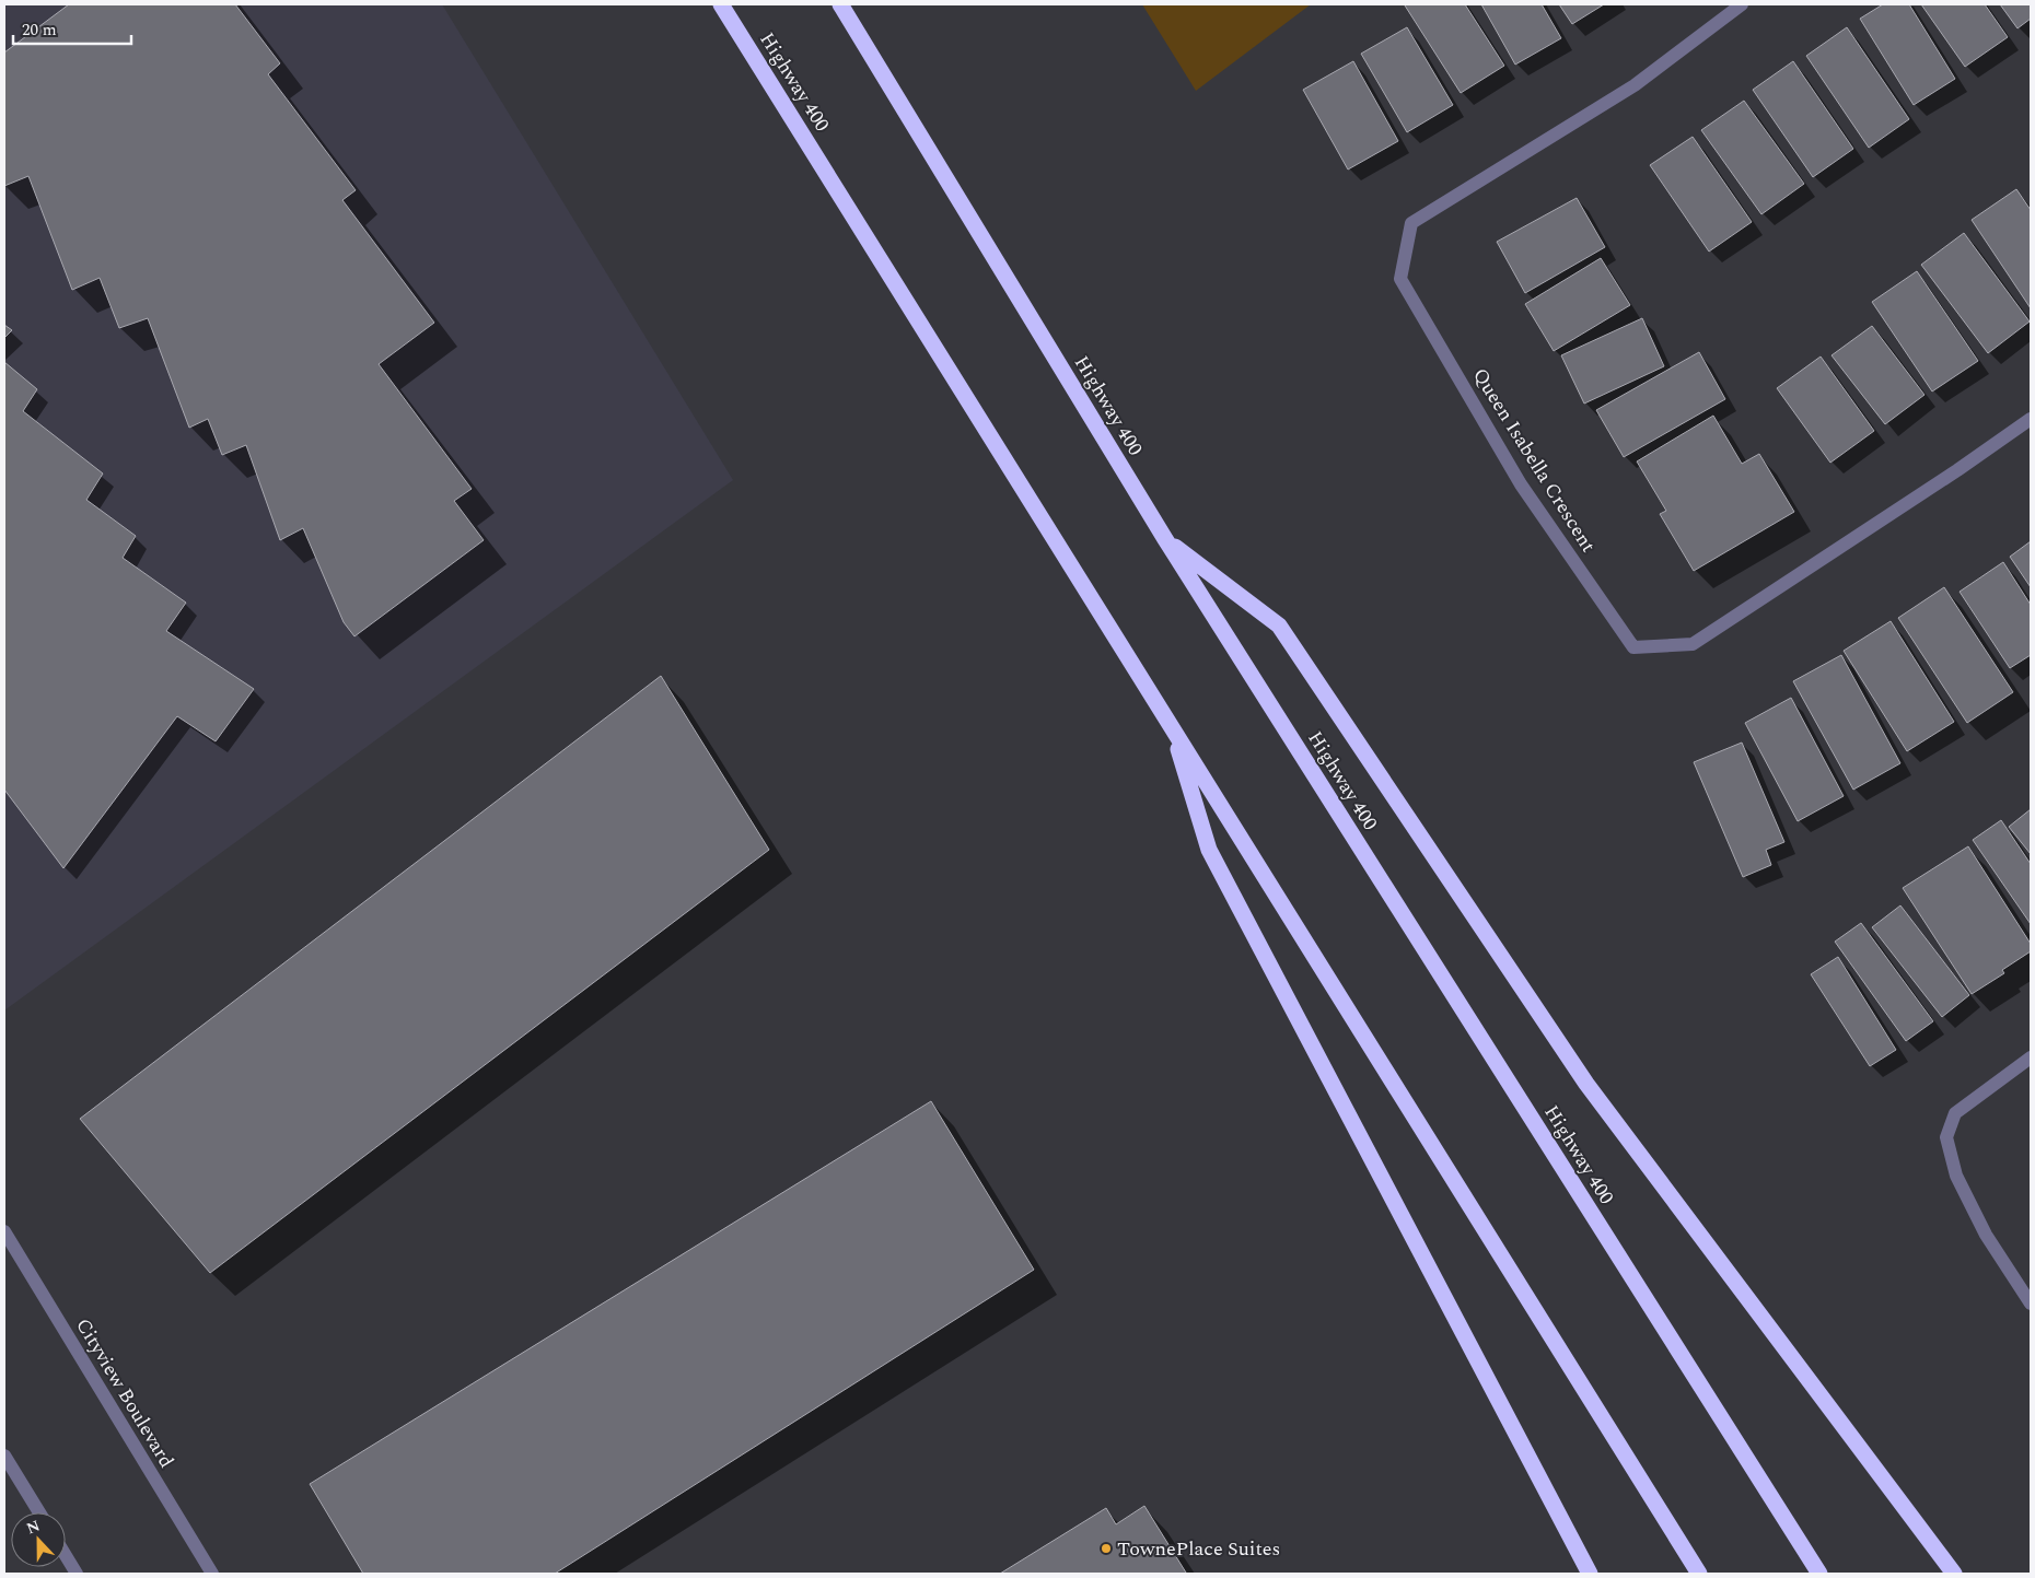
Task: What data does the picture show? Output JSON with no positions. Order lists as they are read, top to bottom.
{
  "streets": {
    "highway": ["Highway 400"],
    "street": ["Queen Isabella Crescent", "Cityview Boulevard"]
  },
  "places": ["TownePlace Suites"],
  "scale_bar": "20 m",
  "north": "top"
}
